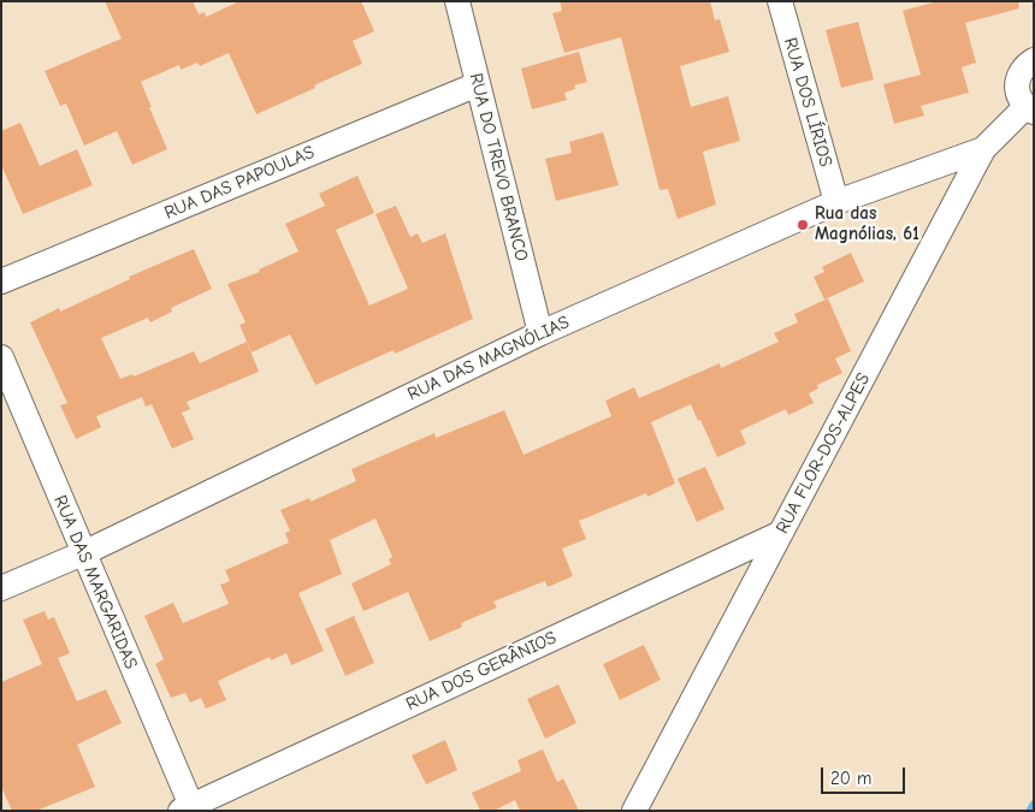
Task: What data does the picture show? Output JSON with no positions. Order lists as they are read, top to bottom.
{
  "streets": {
    "street": [
      "RUA DOS LÍRIOS",
      "RUA DO TREVO BRANCO",
      "RUA DAS PAPOULAS",
      "RUA DAS MAGNÓLIAS",
      "RUA FLOR-DOS-ALPES",
      "RUA DAS MARGARIDAS",
      "RUA DOS GERÂNIOS"
    ]
  },
  "crossings": [
    ["RUA DOS LÍRIOS", "RUA DAS MAGNÓLIAS"],
    ["RUA DO TREVO BRANCO", "RUA DAS PAPOULAS"],
    ["RUA DO TREVO BRANCO", "RUA DAS MAGNÓLIAS"],
    ["RUA DAS MAGNÓLIAS", "RUA FLOR-DOS-ALPES"],
    ["RUA DAS MAGNÓLIAS", "RUA DAS MARGARIDAS"],
    ["RUA FLOR-DOS-ALPES", "RUA DOS GERÂNIOS"],
    ["RUA DAS MARGARIDAS", "RUA DOS GERÂNIOS"]
  ],
  "places": ["Rua das Magnólias, 61"],
  "scale_bar": "20 m"
}
